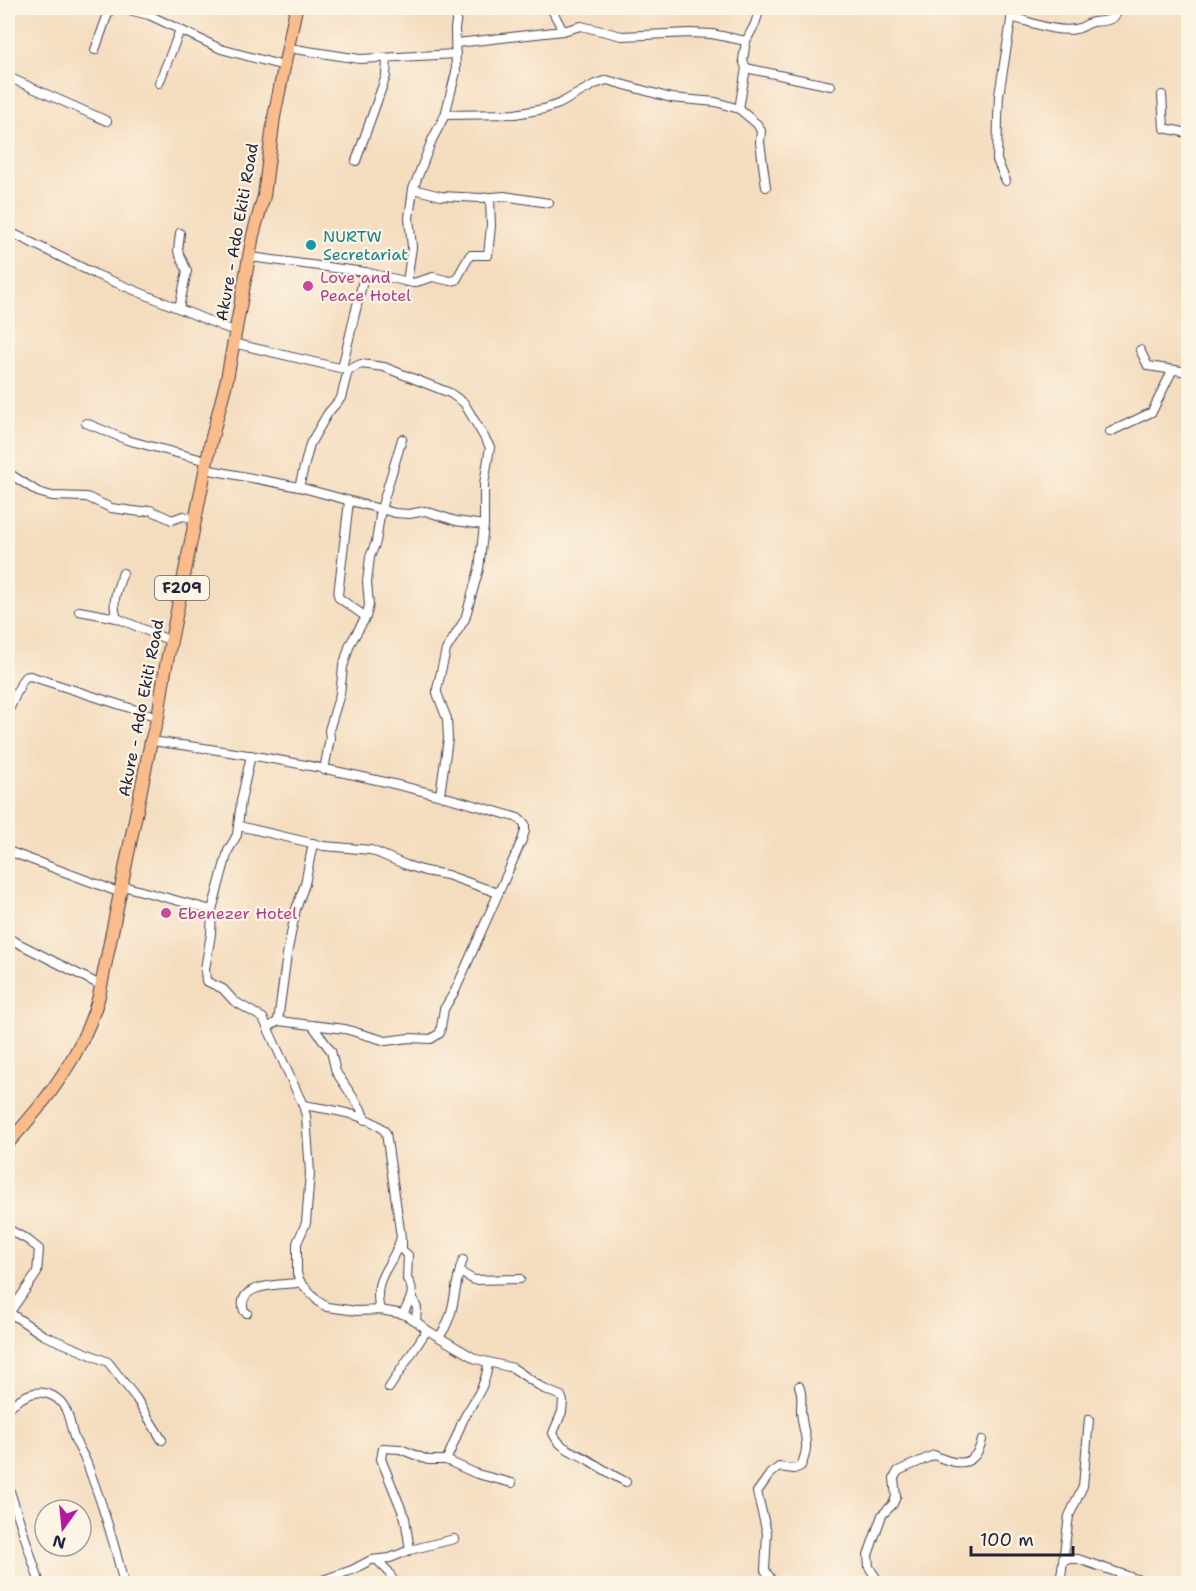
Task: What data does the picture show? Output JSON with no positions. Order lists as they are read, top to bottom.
{
  "streets": {
    "main road": ["Akure - Ado Ekiti Road", "F209"]
  },
  "places": ["NURTW Secretariat", "Love and Peace Hotel", "Ebenezer Hotel"],
  "scale_bar": "100 m",
  "north": "bottom"
}
